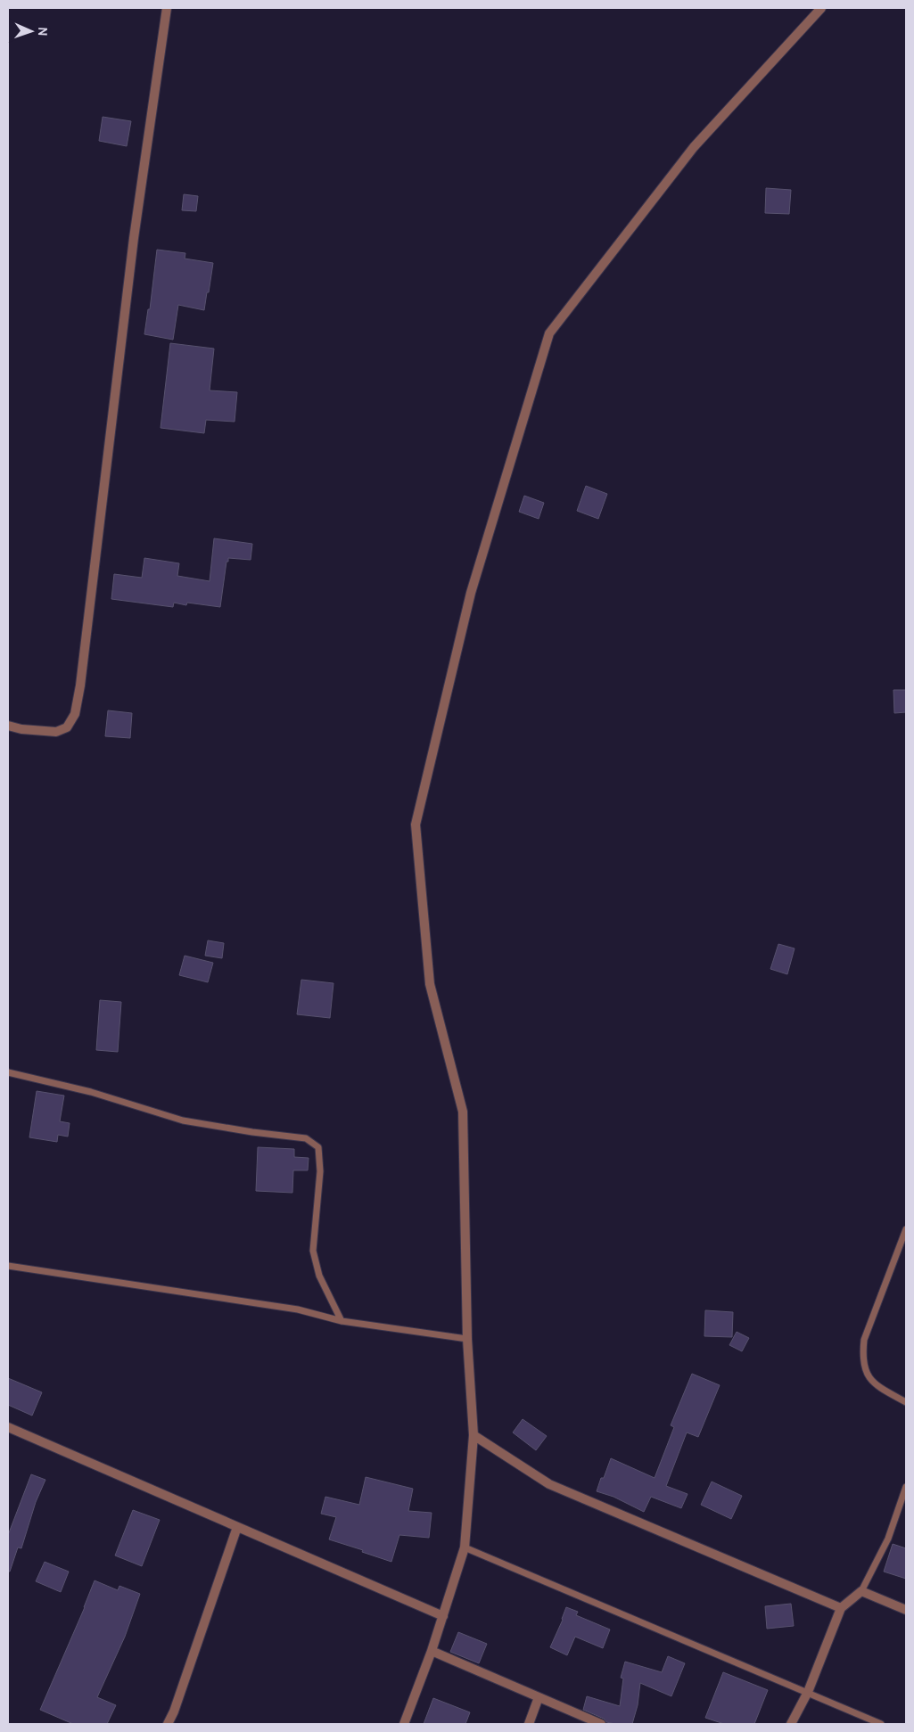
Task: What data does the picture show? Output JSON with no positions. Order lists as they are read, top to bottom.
{
  "north": "right"
}
